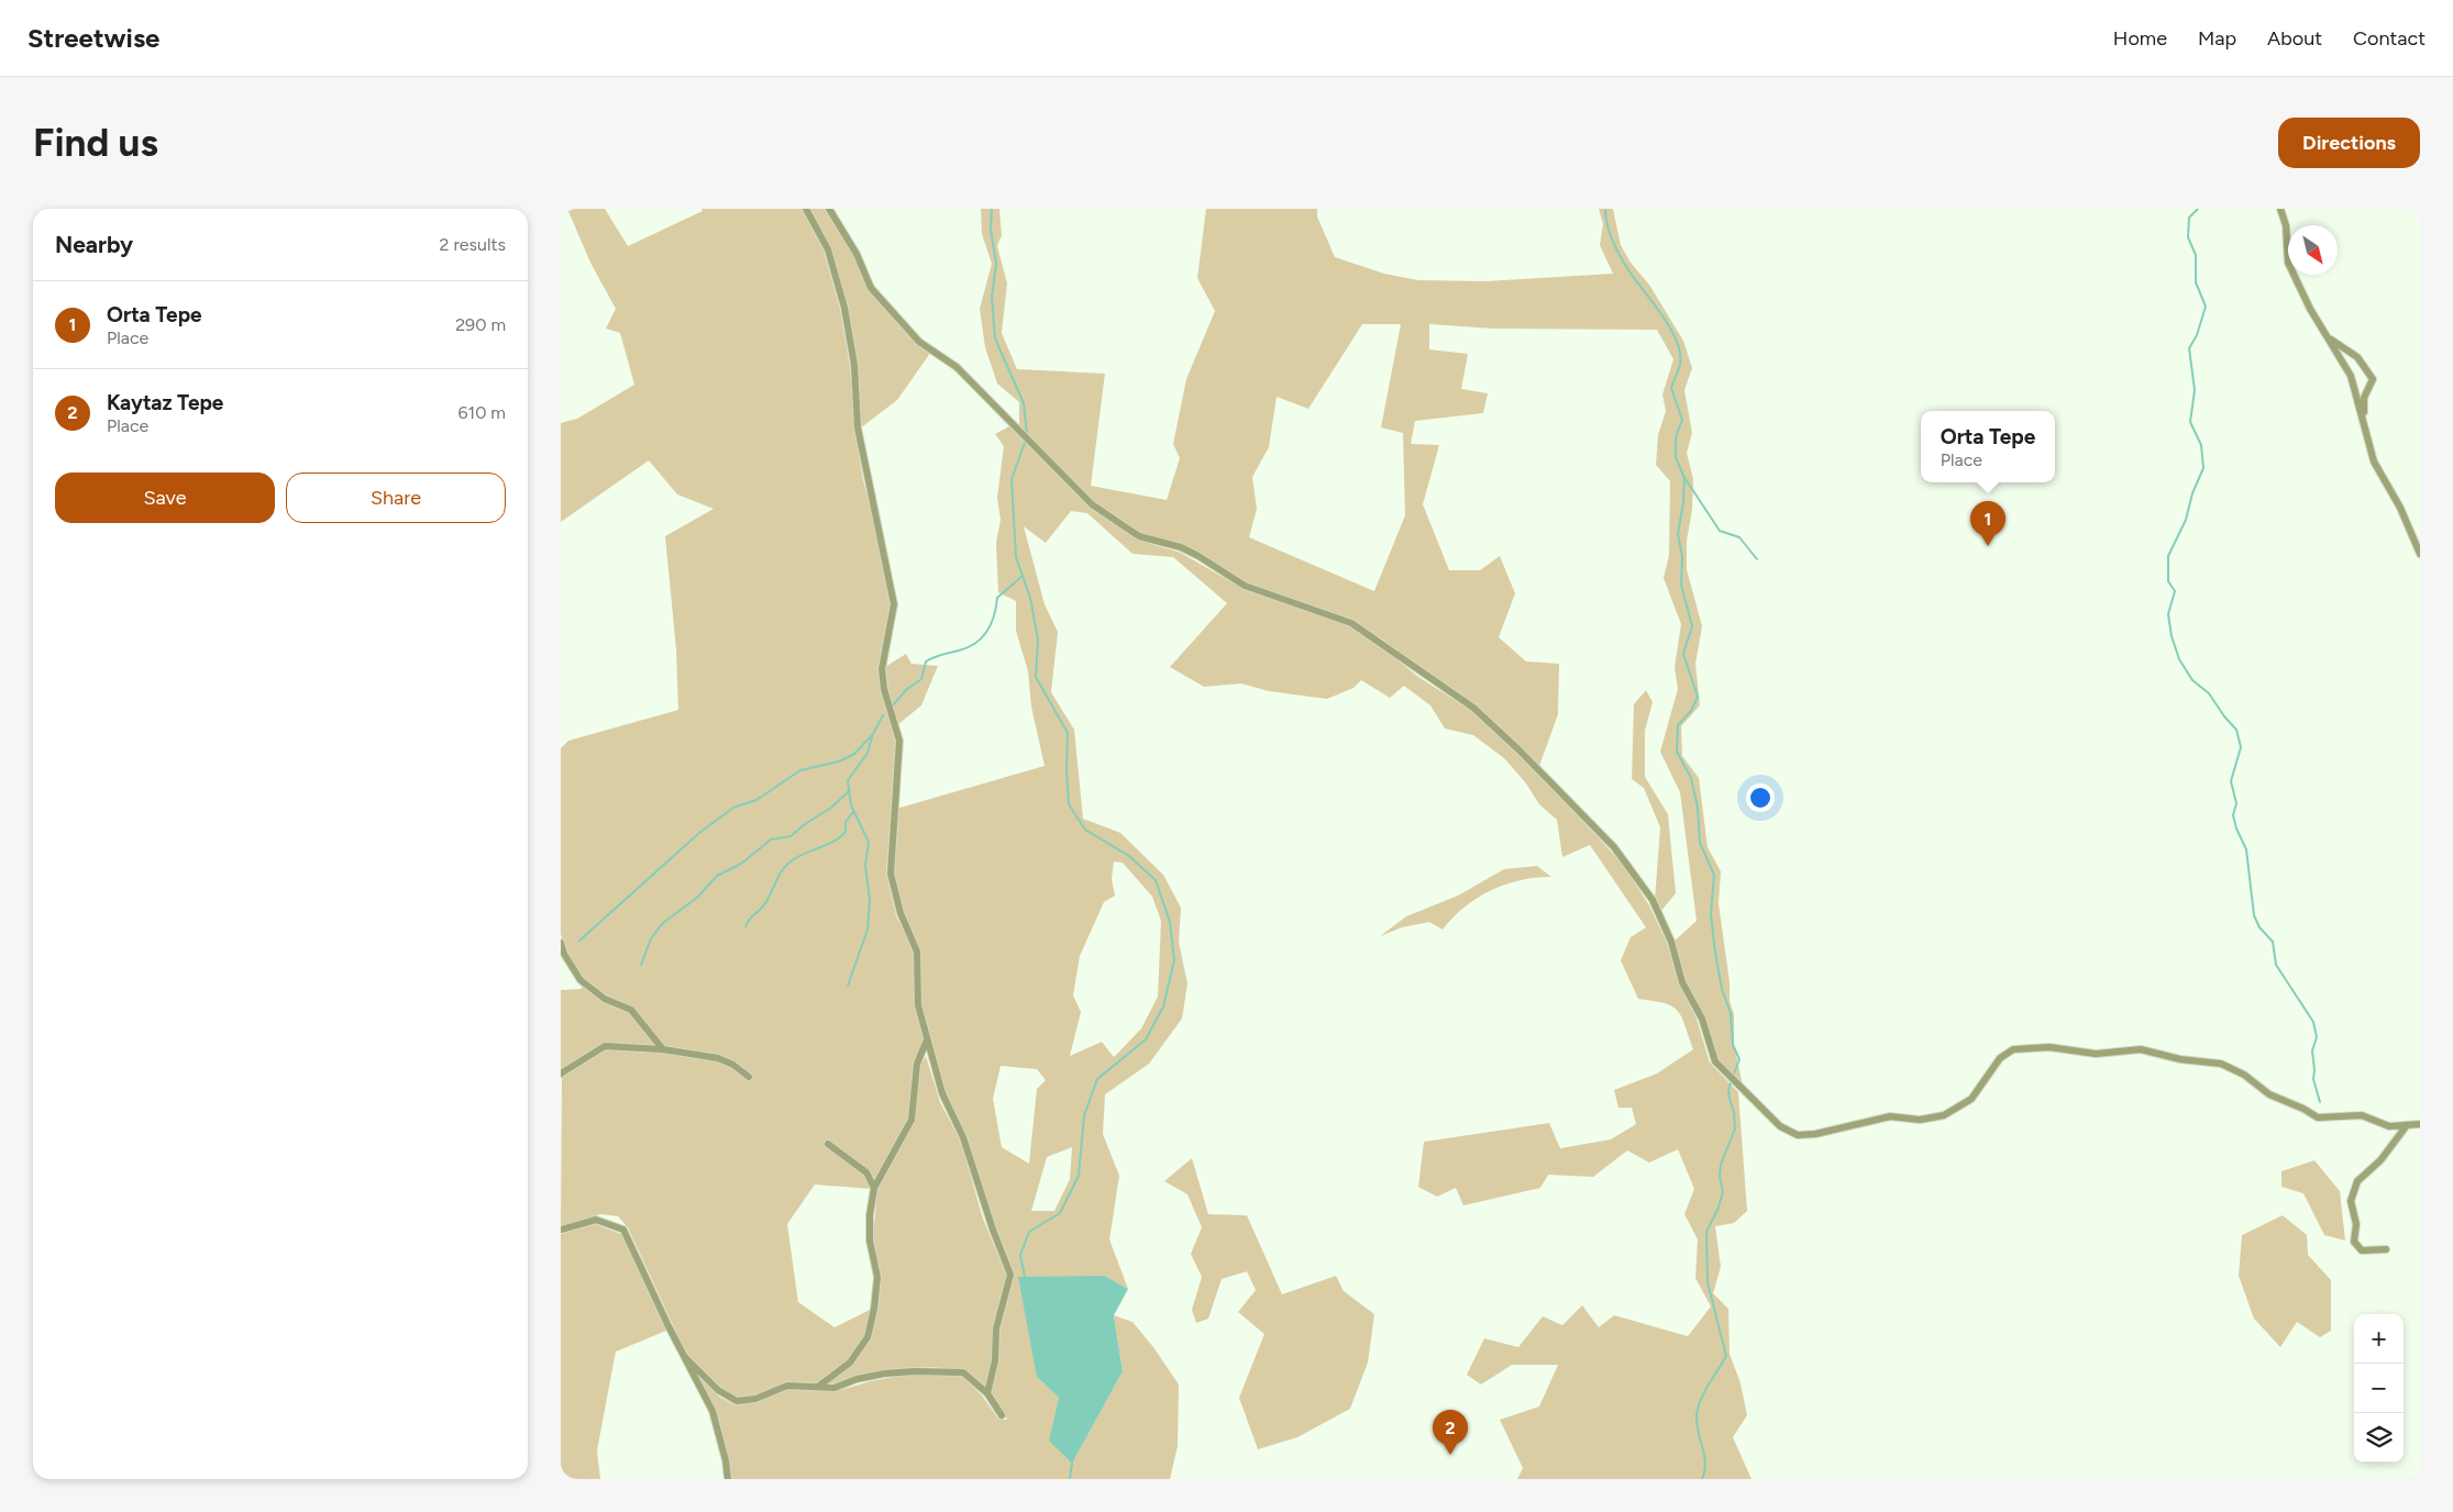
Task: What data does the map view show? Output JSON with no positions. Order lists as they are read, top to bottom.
{
  "north": "bottom right",
  "page": {
    "header": "Streetwise",
    "nav": [
      "Home",
      "Map",
      "About",
      "Contact"
    ],
    "buttons": [
      "Directions",
      ["Save", "Share"]
    ],
    "title": "Find us",
    "heading": ["Nearby", "2 results"],
    "list": [
      {
        "mark": "1",
        "name": "Orta Tepe",
        "note": "Place",
        "value": "290 m"
      },
      {
        "mark": "2",
        "name": "Kaytaz Tepe",
        "note": "Place",
        "value": "610 m"
      }
    ],
    "popup": ["Orta Tepe", "Place"],
    "pins": ["1", "2"],
    "map_buttons": ["+", "−"]
  }
}
